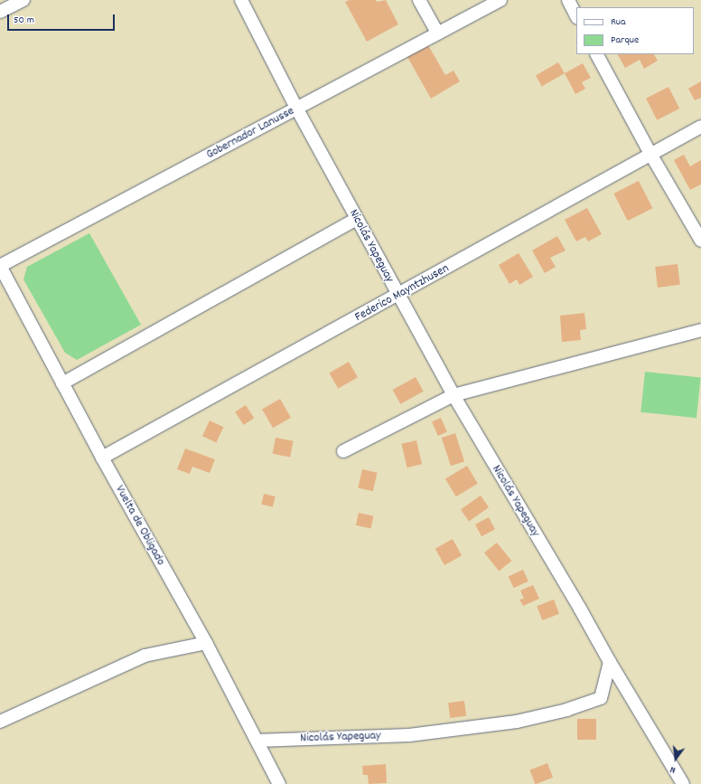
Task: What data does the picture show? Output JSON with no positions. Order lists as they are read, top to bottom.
{
  "streets": {
    "street": [
      "Gobernador Lanusse",
      "Nicolás Yapeguay",
      "Federico Mayntzhusen",
      "Vuelta de Obligado"
    ]
  },
  "crossings": [
    ["Gobernador Lanusse", "Nicolás Yapeguay"],
    ["Gobernador Lanusse", "Vuelta de Obligado"],
    ["Nicolás Yapeguay", "Federico Mayntzhusen"],
    ["Nicolás Yapeguay", "Vuelta de Obligado"],
    ["Federico Mayntzhusen", "Vuelta de Obligado"]
  ],
  "legend": ["Rua", "Parque"],
  "scale_bar": "50 m",
  "north": "bottom"
}
